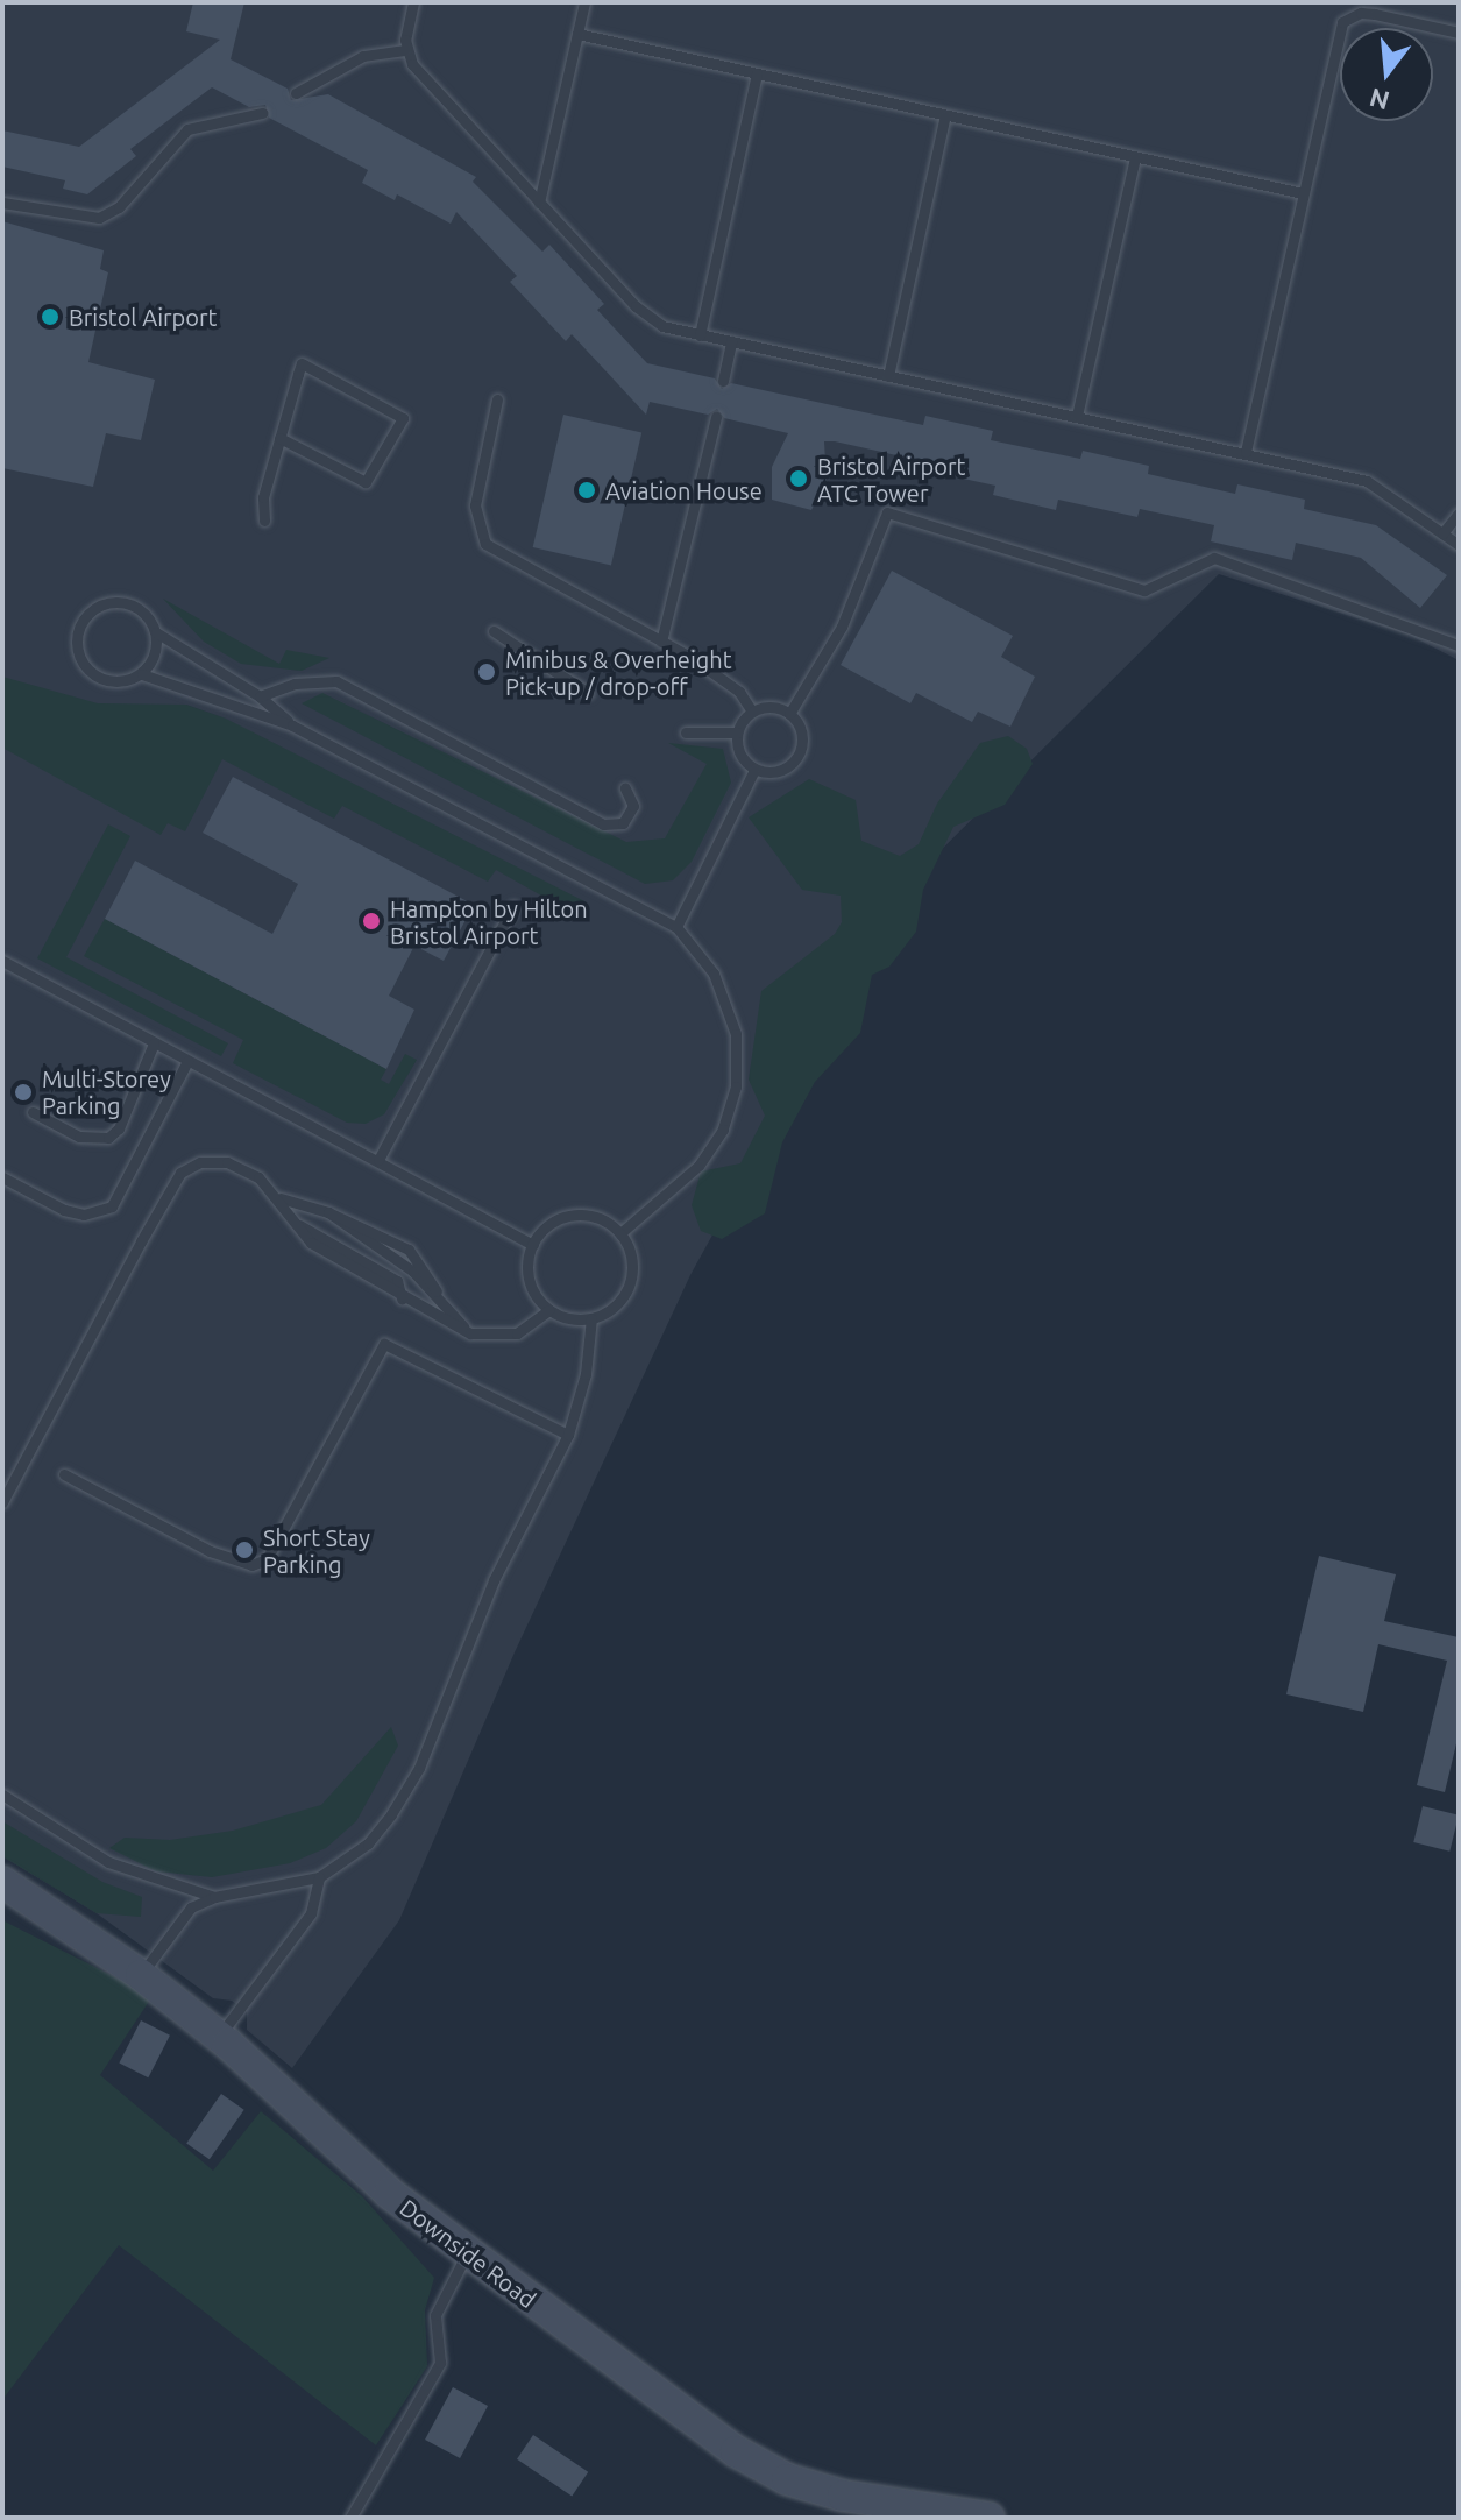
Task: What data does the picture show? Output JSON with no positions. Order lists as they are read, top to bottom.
{
  "streets": {
    "street": ["Downside Road"]
  },
  "places": [
    "Bristol Airport",
    "Bristol Airport ATC Tower",
    "Aviation House",
    "Minibus & Overheight Pick-up / drop-off",
    "Hampton by Hilton Bristol Airport",
    "Multi-Storey Parking",
    "Short Stay Parking"
  ],
  "north": "bottom"
}
